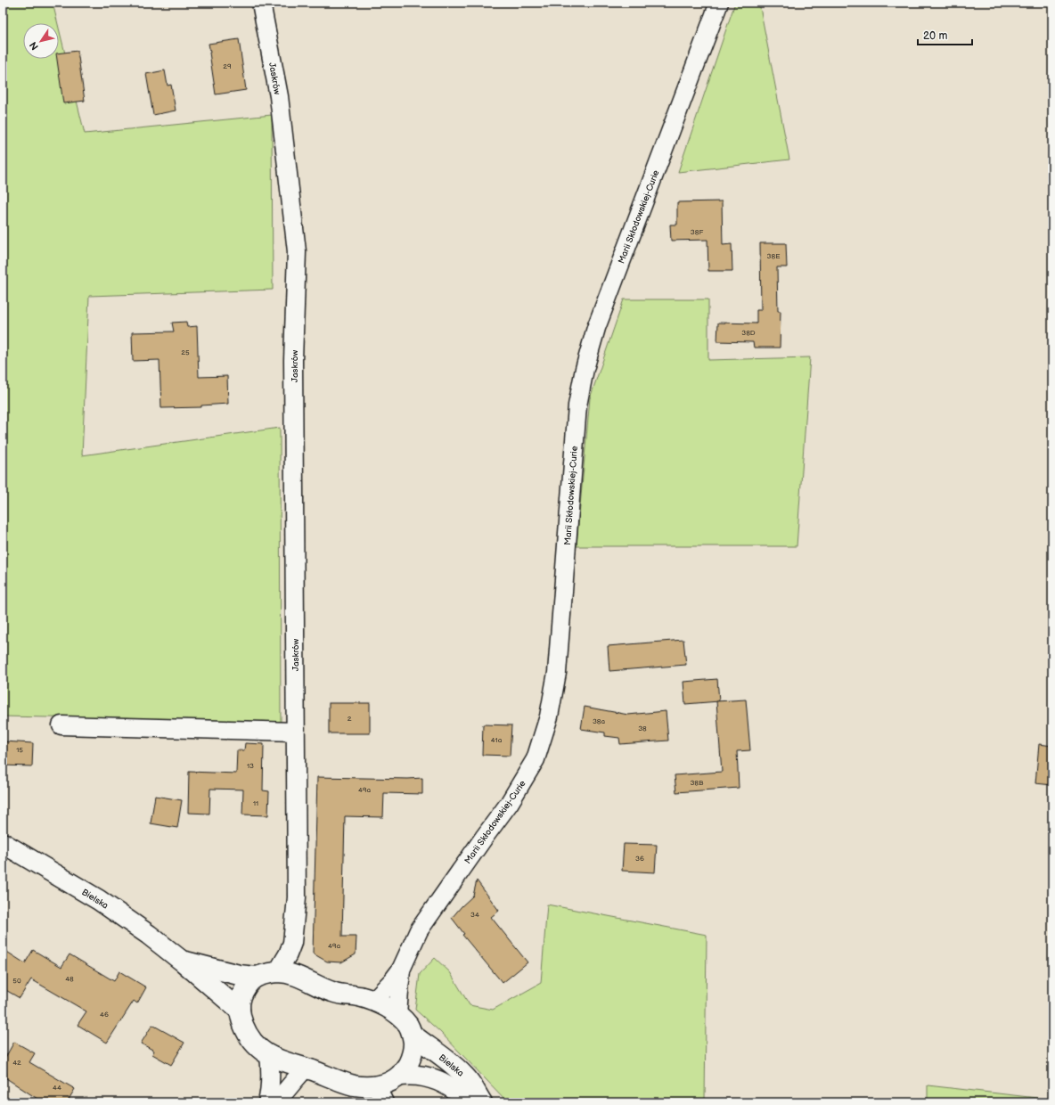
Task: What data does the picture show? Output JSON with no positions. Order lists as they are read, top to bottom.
{
  "streets": {
    "main road": ["Bielska"],
    "street": ["Jaskrów", "Marii Skłodowskiej-Curie"]
  },
  "house_numbers": [
    "29",
    "38F",
    "38E",
    "38D",
    "25",
    "2",
    "38a",
    "38",
    "41a",
    "15",
    "13",
    "38B",
    "49a",
    "11",
    "36",
    "34",
    "49a",
    "48",
    "50",
    "46",
    "42",
    "44"
  ],
  "scale_bar": "20 m",
  "north": "bottom left"
}
